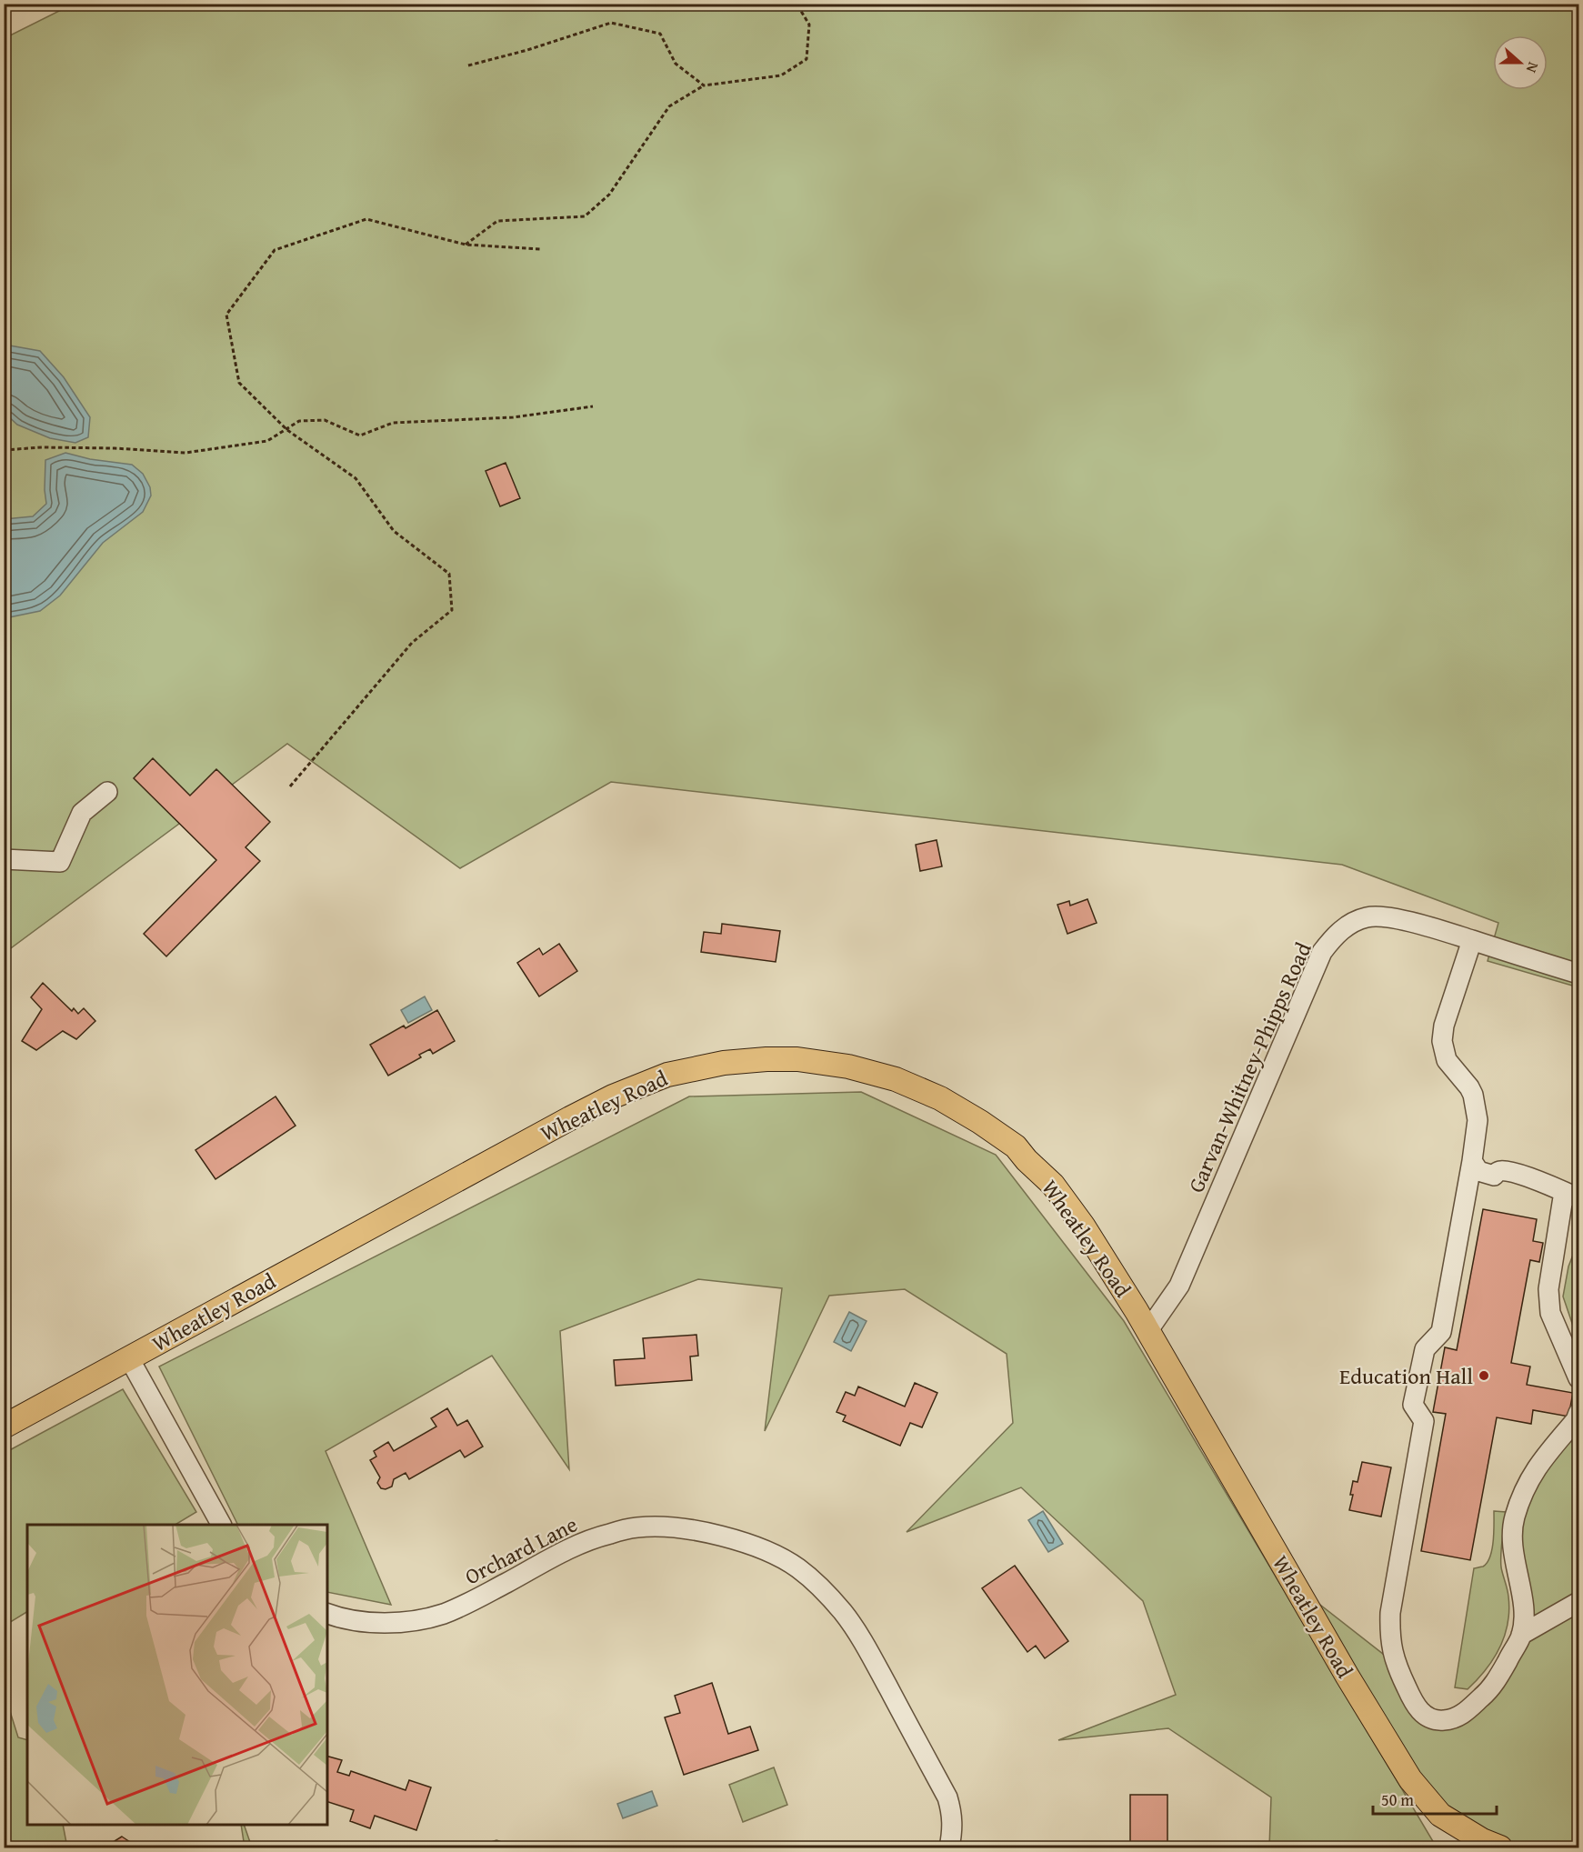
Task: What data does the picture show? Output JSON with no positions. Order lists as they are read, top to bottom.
{
  "streets": {
    "main road": ["Wheatley Road"],
    "street": ["Garvan-Whitney-Phipps Road", "Orchard Lane"]
  },
  "crossings": [
    ["Garvan-Whitney-Phipps Road", "Wheatley Road"]
  ],
  "places": ["Education Hall"],
  "scale_bar": "50 m",
  "north": "right"
}
